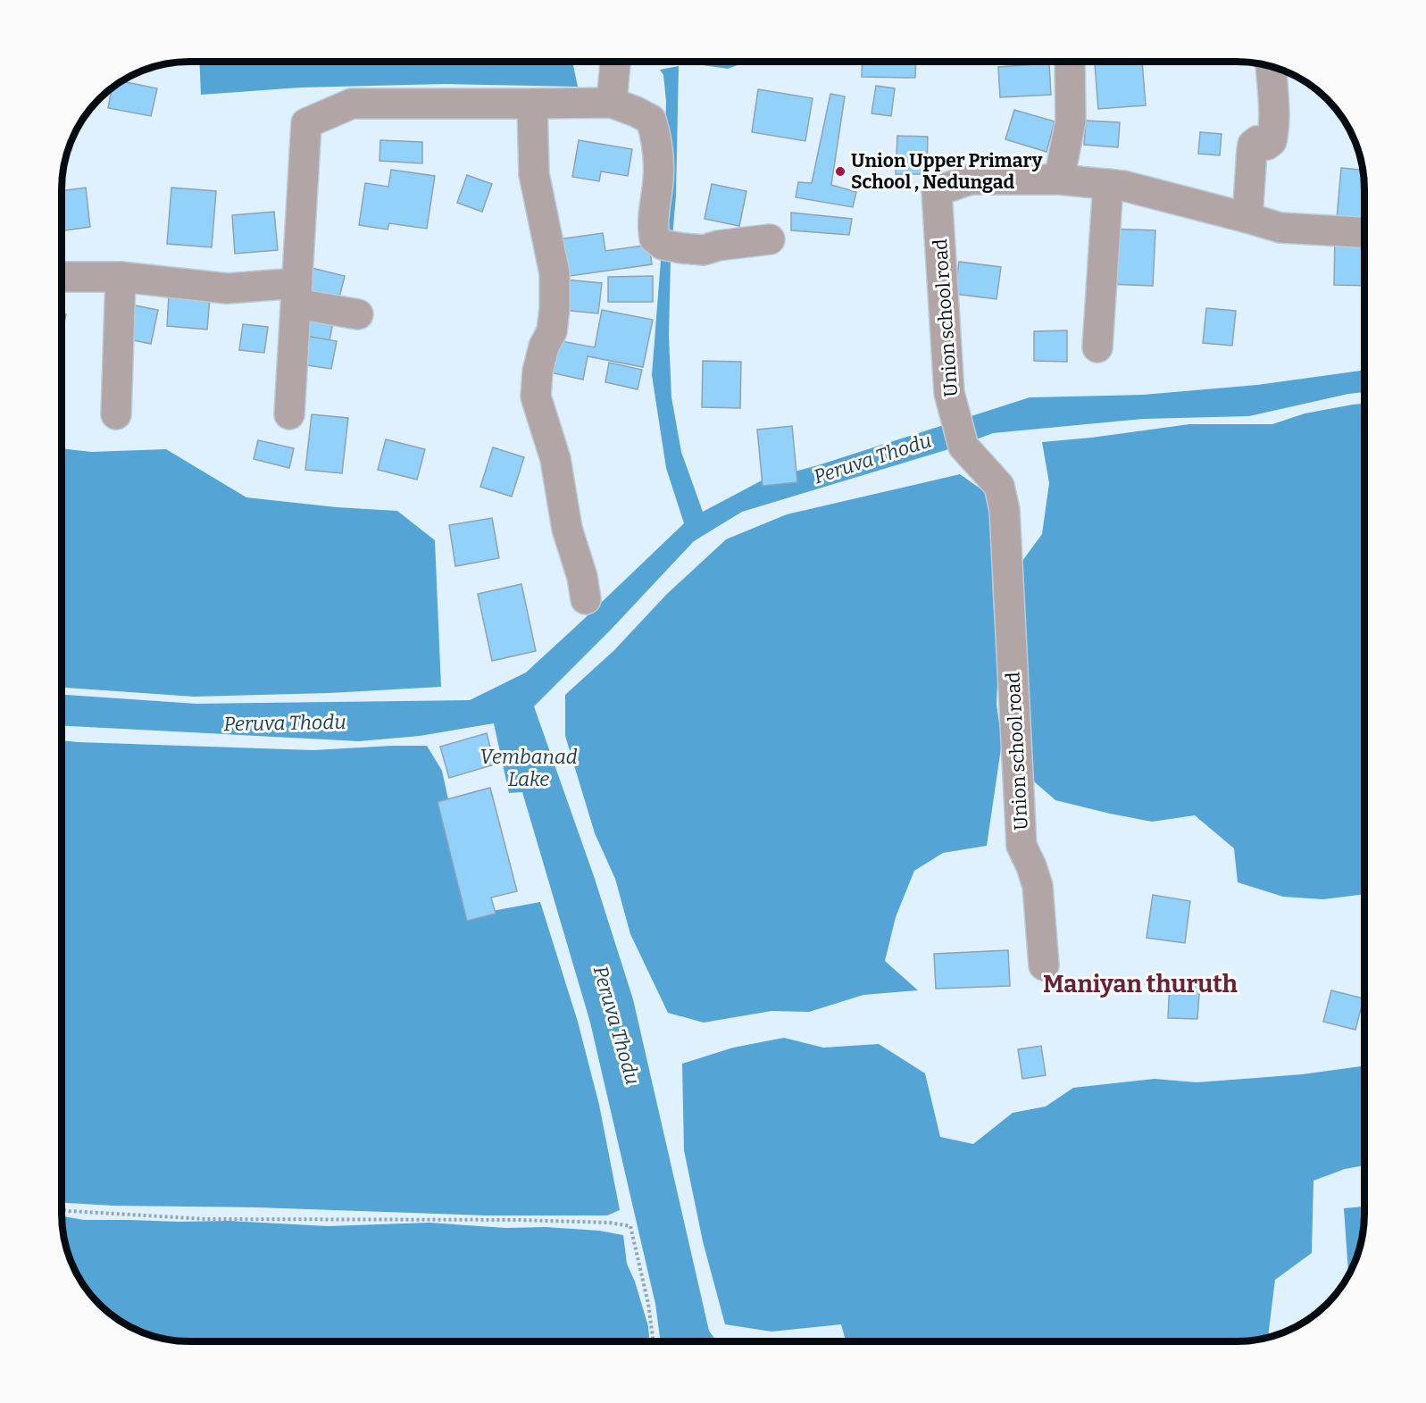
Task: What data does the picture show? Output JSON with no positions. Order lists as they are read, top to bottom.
{
  "streets": {
    "street": ["Union school road"]
  },
  "districts": ["Maniyan thuruth"],
  "water": ["Peruva Thodu", "Vembanad Lake"],
  "places": ["Union Upper Primary School , Nedungad"]
}
